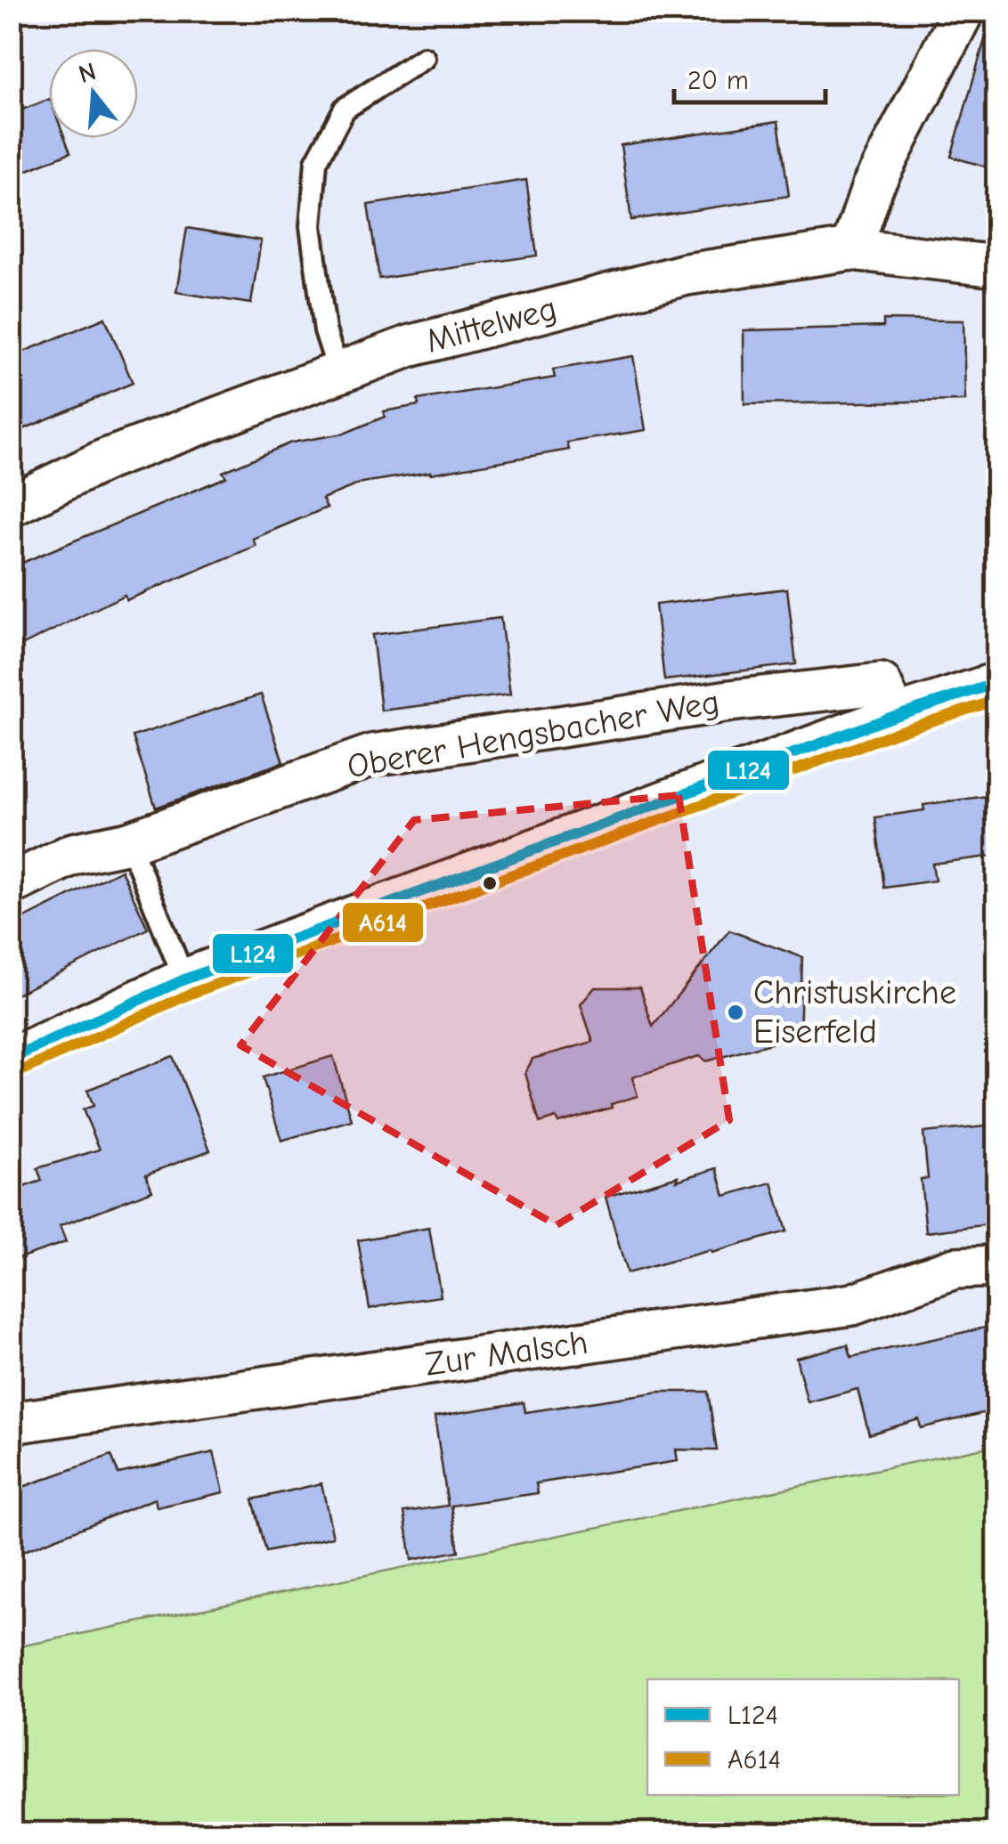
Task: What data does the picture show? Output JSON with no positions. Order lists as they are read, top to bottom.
{
  "streets": {
    "street": ["Mittelweg", "Oberer Hengsbacher Weg", "Zur Malsch"]
  },
  "places": ["Christuskirche Eiserfeld"],
  "lines": ["transit line L124", "transit line A614"],
  "legend": ["L124", "A614"],
  "scale_bar": "20 m",
  "north": "top"
}
